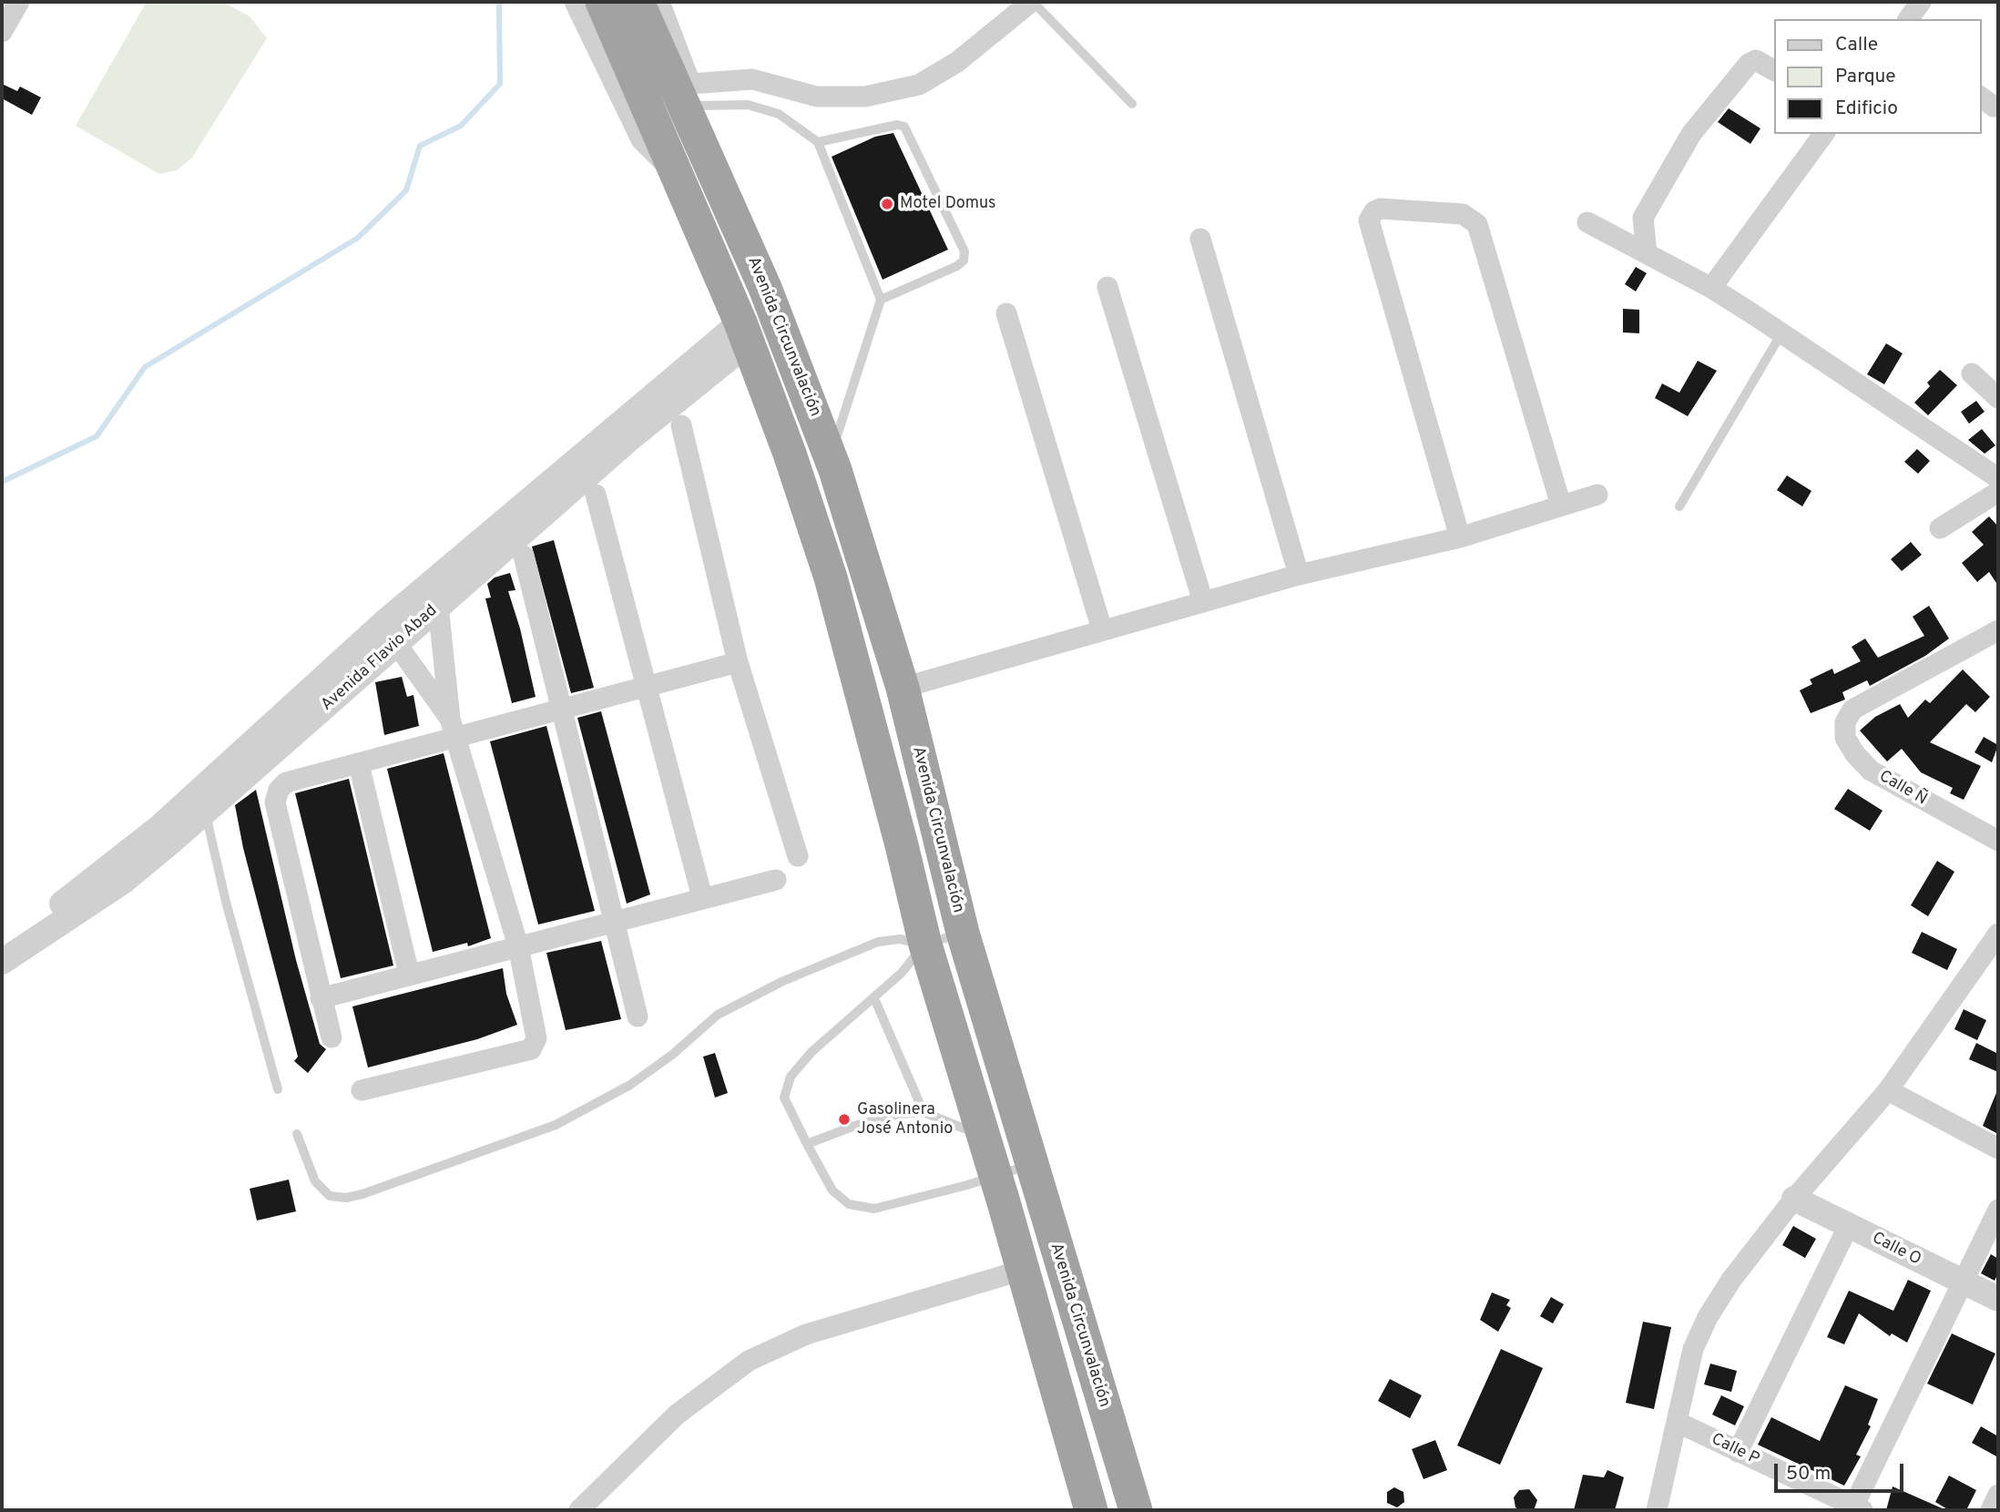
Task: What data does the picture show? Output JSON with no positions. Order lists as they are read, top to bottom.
{
  "streets": {
    "highway": ["Avenida Circunvalación"],
    "street": [
      "Avenida Flavio Abad",
      "Calle Ñ",
      "Calle O",
      "Calle P"
    ]
  },
  "crossings": [
    ["Avenida Circunvalación", "Avenida Flavio Abad"]
  ],
  "places": ["Motel Domus", "Gasolinera José Antonio"],
  "legend": ["Calle", "Parque", "Edificio"],
  "scale_bar": "50 m"
}
